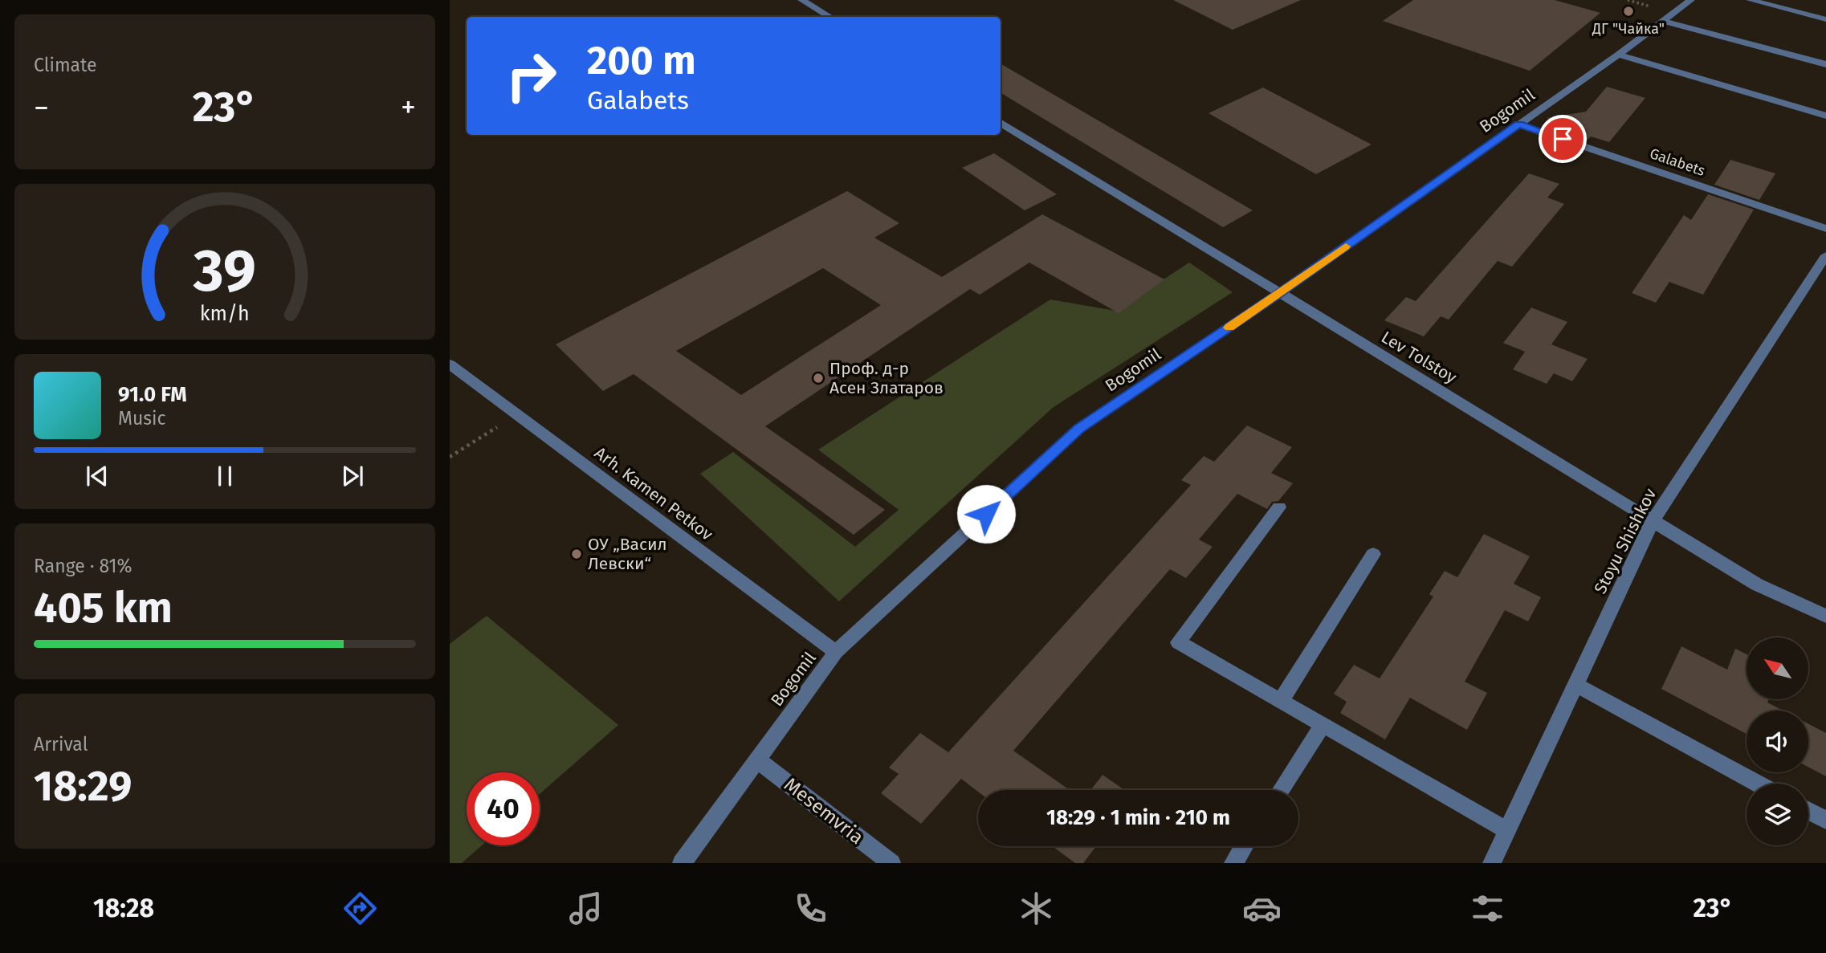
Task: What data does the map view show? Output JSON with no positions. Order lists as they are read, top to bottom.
{
  "streets": {
    "street": [
      "Bogomil",
      "Galabets",
      "Lev Tolstoy",
      "Arh. Kamen Petkov",
      "Stoyu Shishkov",
      "Mesemvria"
    ]
  },
  "crossings": [
    ["Bogomil", "Galabets"],
    ["Bogomil", "Lev Tolstoy"],
    ["Bogomil", "Arh. Kamen Petkov"],
    ["Bogomil", "Mesemvria"],
    ["Lev Tolstoy", "Stoyu Shishkov"]
  ],
  "places": ["ДГ \"Чайка\"", "Проф. д-р Асен Златаров", "ОУ „Васил Левски“"],
  "north": "top left",
  "page": {
    "tile": [
      "Climate",
      ["Range · 81%", "405 km"],
      ["Arrival", "18:29"]
    ],
    "turn": ["200 m", "Galabets"],
    "heat": ["−", "23°", "+"],
    "song": ["91.0 FM", "Music"],
    "limit": "40",
    "trip": "18:29 · 1 min · 210 m",
    "tabs": ["18:28", "23°"],
    "gauge": ["39", "km/h"]
  }
}
